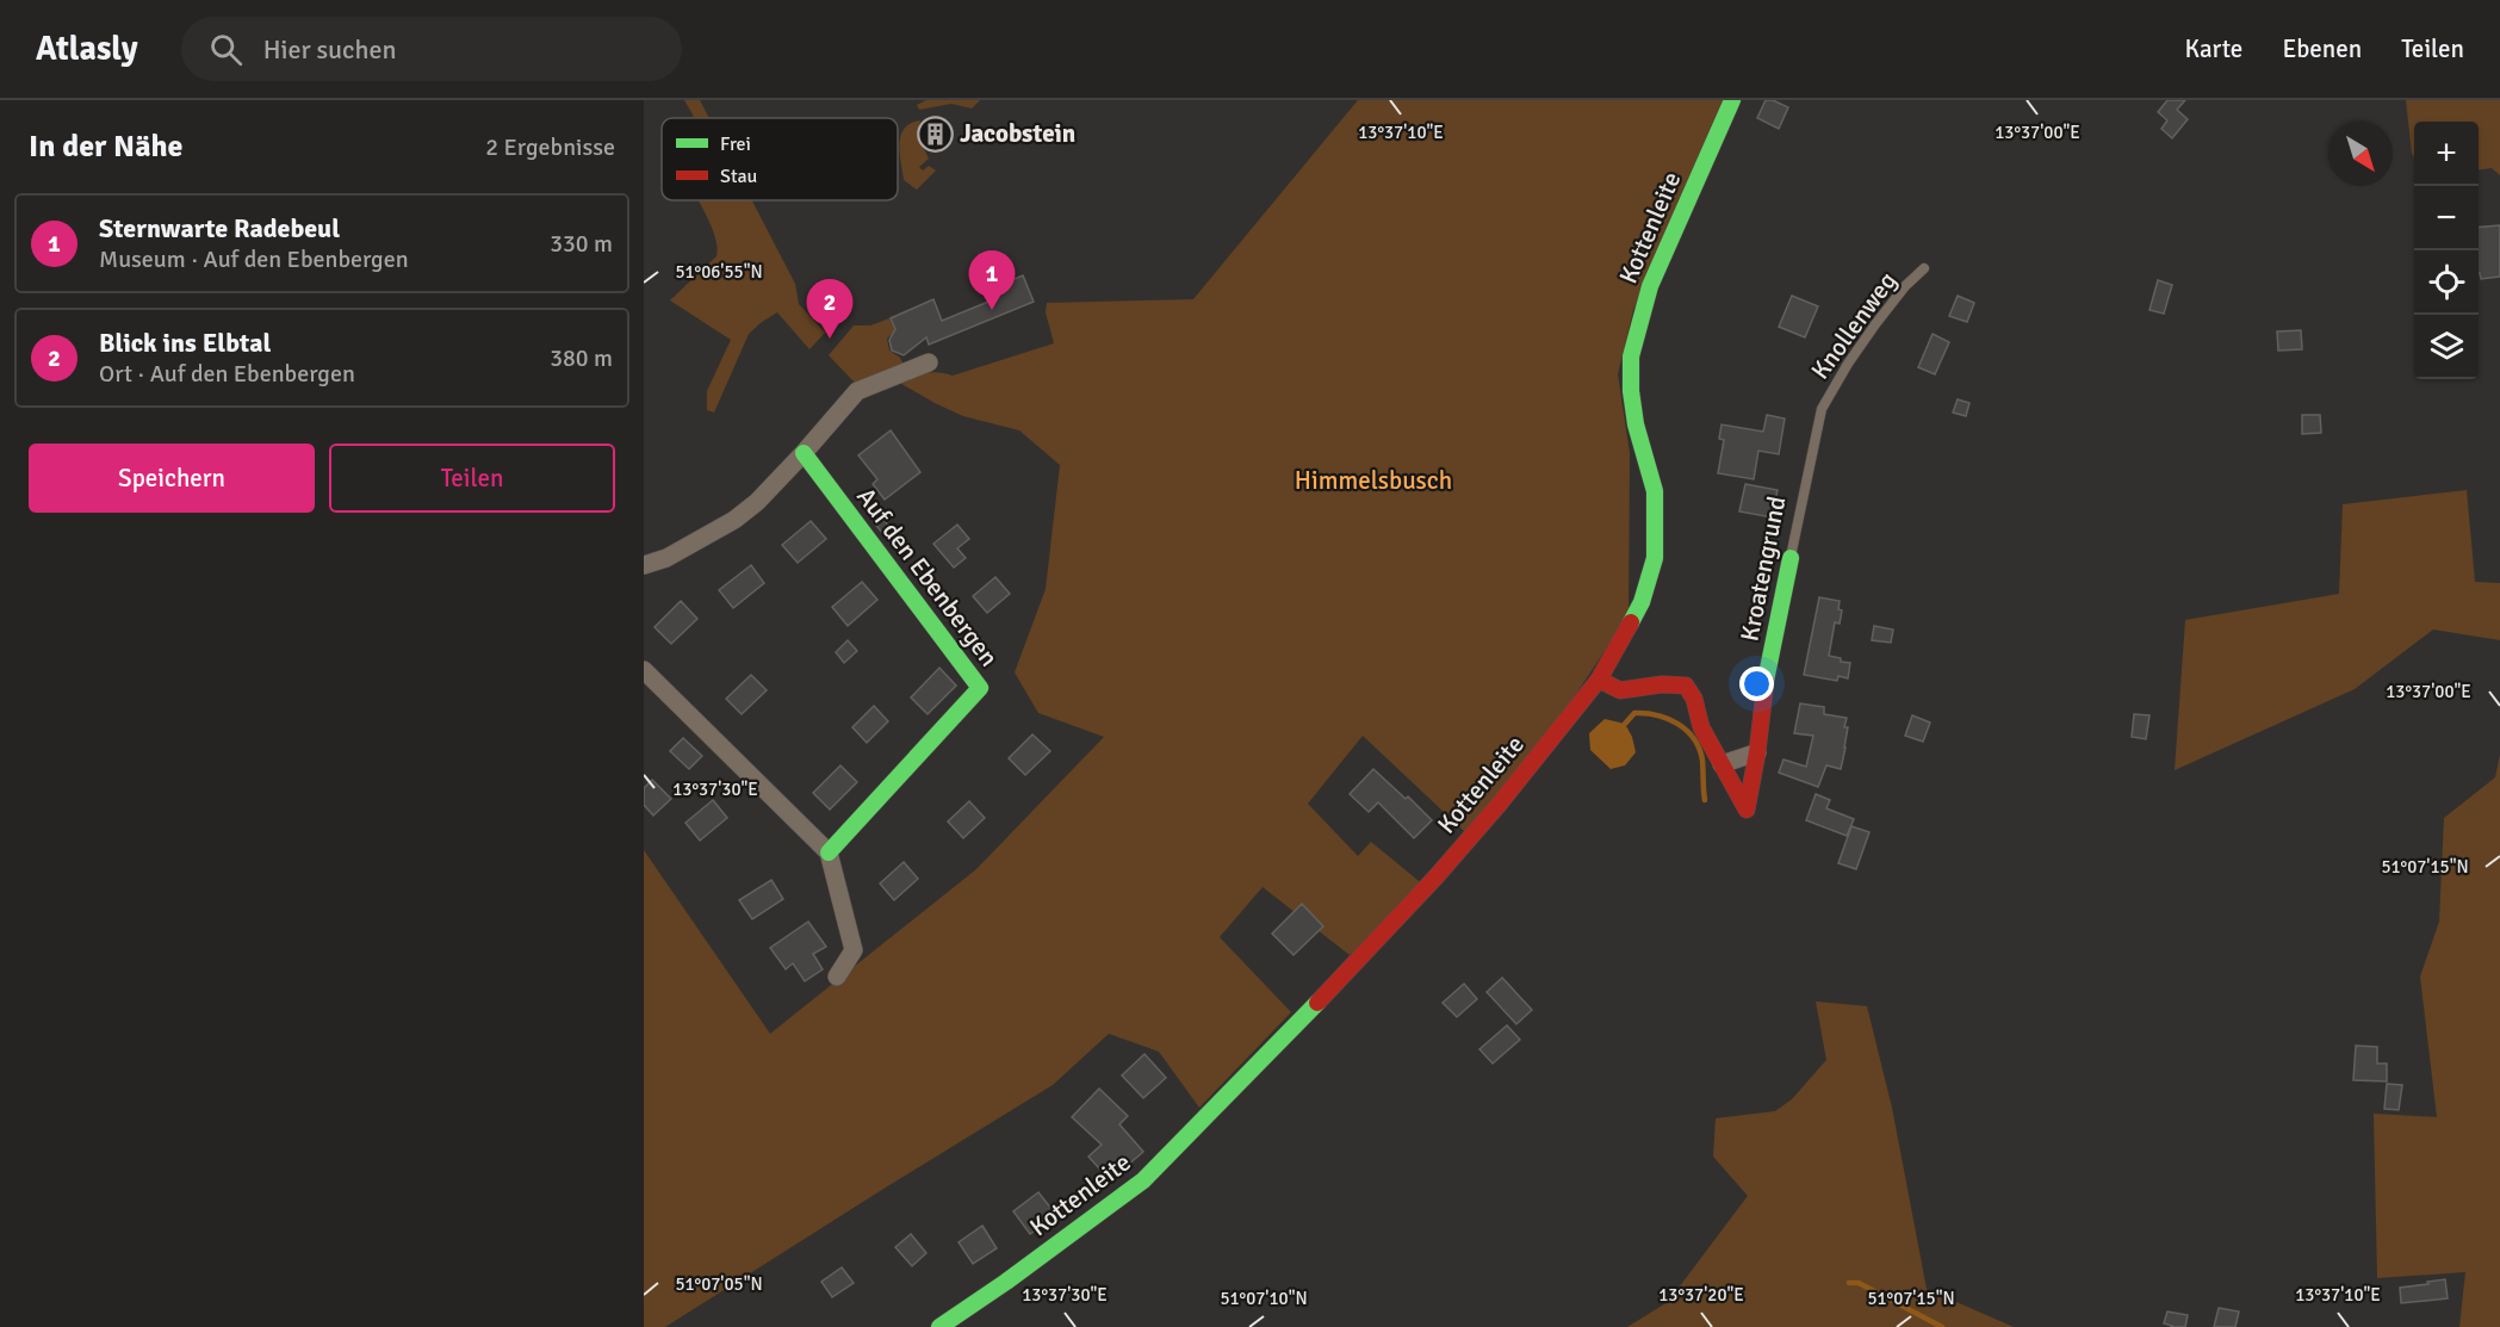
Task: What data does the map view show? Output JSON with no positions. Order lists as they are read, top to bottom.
{
  "streets": {
    "street": ["Kottenleite", "Kroatengrund", "Auf den Ebenbergen"],
    "lane": ["Knollenweg"]
  },
  "crossings": [
    ["Kottenleite", "Kroatengrund"],
    ["Knollenweg", "Kroatengrund"]
  ],
  "parks": ["Himmelsbusch"],
  "places": {
    "building": ["Jacobstein"]
  },
  "legend": ["Frei", "Stau"],
  "north": "bottom right",
  "page": {
    "header": "Atlasly",
    "search": "Hier suchen",
    "nav": ["Karte", "Ebenen", "Teilen"],
    "heading": ["In der Nähe", "2 Ergebnisse"],
    "map_buttons": ["+", "−"],
    "list": [
      {
        "mark": "1",
        "name": "Sternwarte Radebeul",
        "note": "Museum · Auf den Ebenbergen",
        "value": "330 m"
      },
      {
        "mark": "2",
        "name": "Blick ins Elbtal",
        "note": "Ort · Auf den Ebenbergen",
        "value": "380 m"
      }
    ],
    "pins": ["1", "2"],
    "buttons": ["Speichern", "Teilen"]
  },
  "coordinates": [
    "13°37'10\"E",
    "13°37'00\"E",
    "51°06'55\"N",
    "13°37'30\"E",
    "51°07'15\"N",
    "51°07'05\"N",
    "13°37'20\"E",
    "51°07'10\"N"
  ]
}
